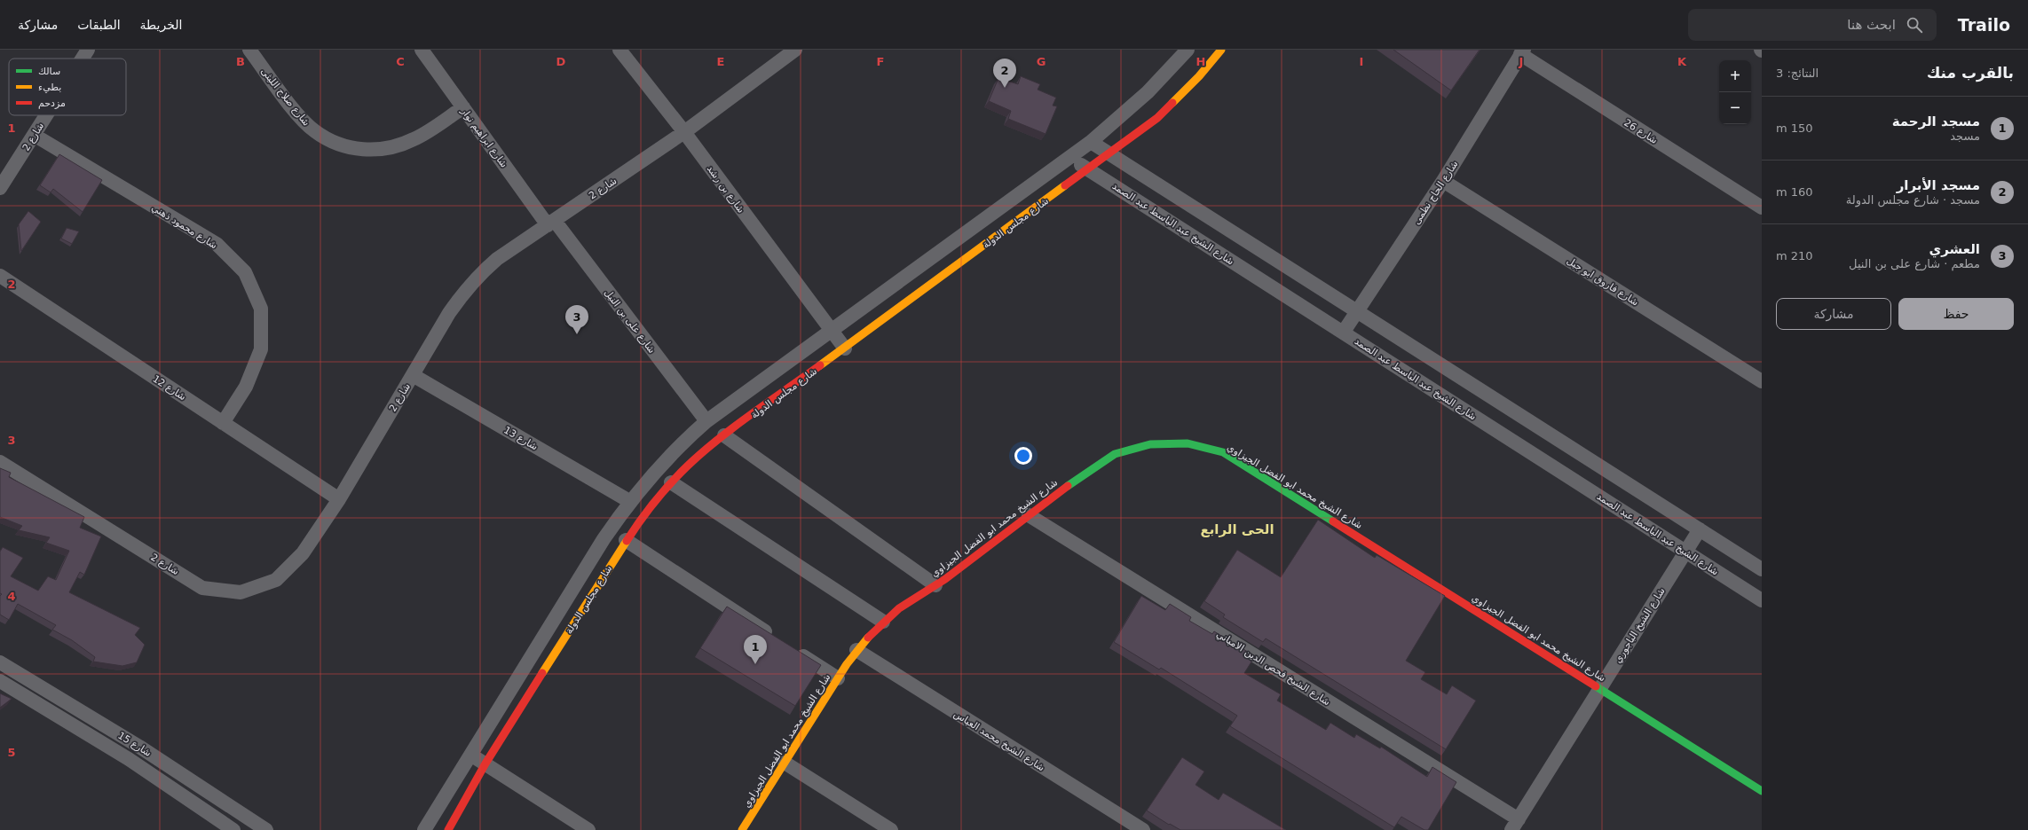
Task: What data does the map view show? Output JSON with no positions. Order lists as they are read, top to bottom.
{
  "streets": {
    "street": [
      "شارع صلاح الليثى",
      "شارع 26",
      "شارع 2",
      "شارع ابراهيم نوار",
      "شارع بن رشد",
      "شارع الحاج نظمى",
      "شارع مجلس الدولة",
      "شارع الشيخ عبد الباسط عبد الصمد",
      "شارع محمود ذهني",
      "شارع فاروق ابو جبل",
      "شارع على بن النيل",
      "شارع 12",
      "شارع 13",
      "شارع الشيخ محمد ابو الفضل الجيزاوي",
      "شارع الشيخ الباجوري",
      "شارع الشيخ فحص الدين الامباني",
      "شارع الشيخ محمد العباس",
      "شارع 15"
    ]
  },
  "crossings": [
    ["شارع صلاح الليثى", "شارع ابراهيم نوار"],
    ["شارع 26", "شارع الحاج نظمى"],
    ["شارع 2", "شارع ابراهيم نوار"],
    ["شارع 2", "شارع بن رشد"],
    ["شارع 2", "شارع محمود ذهني"],
    ["شارع 2", "شارع على بن النيل"],
    ["شارع 2", "شارع 12"],
    ["شارع 2", "شارع 13"],
    ["شارع ابراهيم نوار", "شارع على بن النيل"],
    ["شارع بن رشد", "شارع مجلس الدولة"],
    ["شارع الحاج نظمى", "شارع الشيخ عبد الباسط عبد الصمد"],
    ["شارع الحاج نظمى", "شارع فاروق ابو جبل"],
    ["شارع مجلس الدولة", "شارع الشيخ عبد الباسط عبد الصمد"],
    ["شارع مجلس الدولة", "شارع على بن النيل"],
    ["شارع مجلس الدولة", "شارع 13"],
    ["شارع الشيخ عبد الباسط عبد الصمد", "شارع الشيخ الباجوري"],
    ["شارع محمود ذهني", "شارع 12"],
    ["شارع الشيخ محمد ابو الفضل الجيزاوي", "شارع الشيخ الباجوري"],
    ["شارع الشيخ محمد ابو الفضل الجيزاوي", "شارع الشيخ فحص الدين الامباني"],
    ["شارع الشيخ محمد ابو الفضل الجيزاوي", "شارع الشيخ محمد العباس"],
    ["شارع الشيخ الباجوري", "شارع الشيخ فحص الدين الامباني"]
  ],
  "districts": ["الحى الرابع"],
  "legend": ["سالك", "بطيء", "مزدحم"],
  "page": {
    "header": "Trailo",
    "search": "ابحث هنا",
    "nav": ["الخريطة", "الطبقات", "مشاركة"],
    "heading": ["بالقرب منك", "النتائج: 3"],
    "pins": ["2", "3", "1"],
    "map_buttons": ["+", "−"],
    "list": [
      {
        "mark": "1",
        "name": "مسجد الرحمة",
        "note": "مسجد",
        "value": "150 m"
      },
      {
        "mark": "2",
        "name": "مسجد الأبرار",
        "note": "مسجد · شارع مجلس الدولة",
        "value": "160 m"
      },
      {
        "mark": "3",
        "name": "العشري",
        "note": "مطعم · شارع على بن النيل",
        "value": "210 m"
      }
    ],
    "buttons": ["حفظ", "مشاركة"]
  },
  "grid": {
    "columns": [
      "B",
      "C",
      "D",
      "E",
      "F",
      "G",
      "H",
      "I",
      "J",
      "K"
    ],
    "rows": [
      "1",
      "2",
      "3",
      "4",
      "5"
    ]
  }
}
